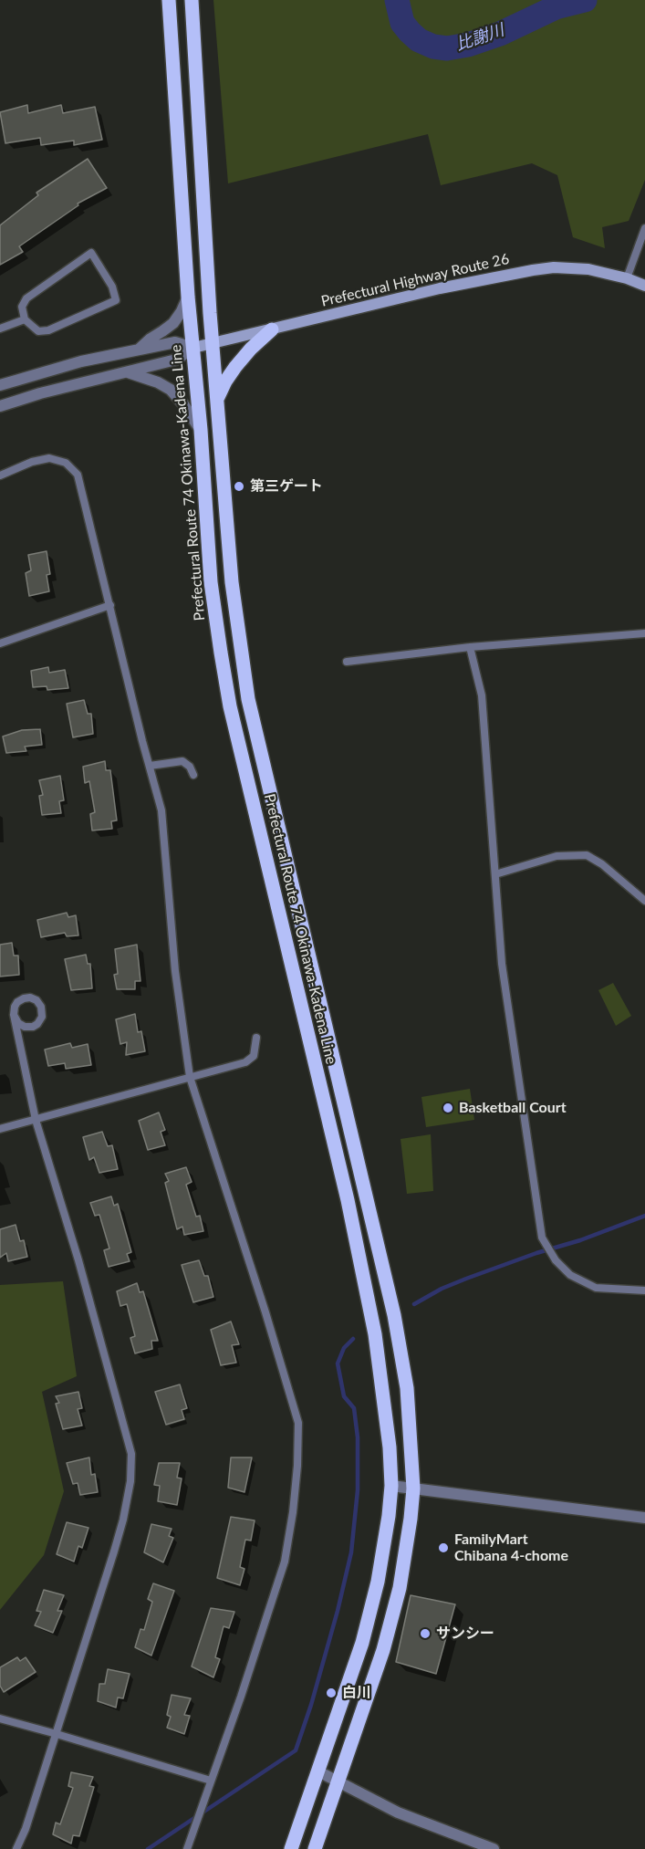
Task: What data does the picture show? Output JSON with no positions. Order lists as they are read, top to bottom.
{
  "streets": {
    "main road": ["Prefectural Highway Route 26", "Prefectural Route 74 Okinawa-Kadena Line"]
  },
  "crossings": [
    ["Prefectural Highway Route 26", "Prefectural Route 74 Okinawa-Kadena Line"]
  ],
  "water": ["比謝川"],
  "places": [
    "第三ゲート",
    "Basketball Court",
    "FamilyMart Chibana 4-chome",
    "サンシー",
    "白川"
  ]
}
